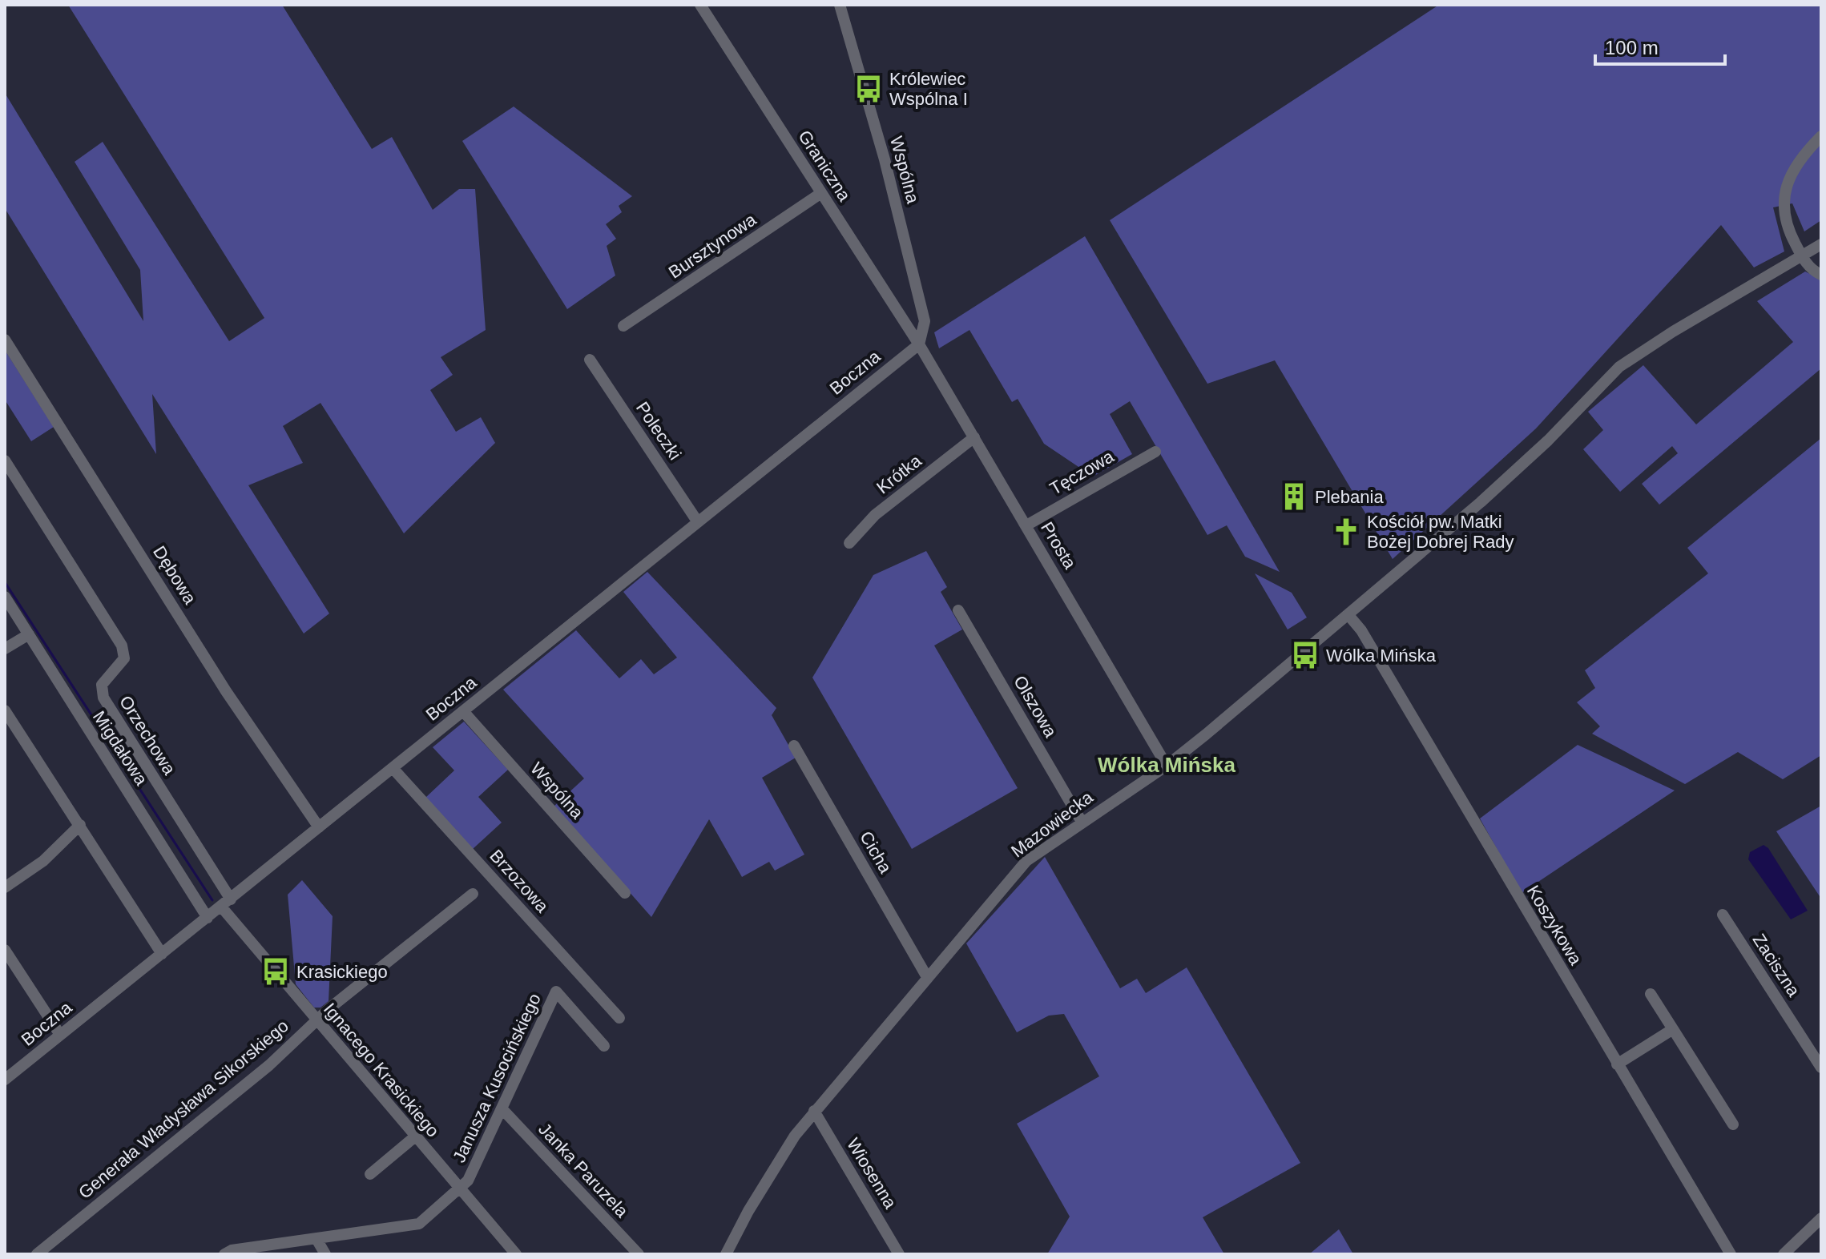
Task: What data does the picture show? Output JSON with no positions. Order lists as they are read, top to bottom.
{
  "streets": {
    "street": [
      "Graniczna",
      "Wspólna",
      "Bursztynowa",
      "Boczna",
      "Poleczki",
      "Tęczowa",
      "Krótka",
      "Prosta",
      "Dębowa",
      "Olszowa",
      "Orzechowa",
      "Migdałowa",
      "Mazowiecka",
      "Cicha",
      "Brzozowa",
      "Koszykowa",
      "Zaciszna",
      "Ignacego Krasickiego",
      "Janusza Kusocińskiego",
      "Generała Władysława Sikorskiego",
      "Janka Paruzela",
      "Wiosenna"
    ]
  },
  "crossings": [
    ["Graniczna", "Wspólna"],
    ["Graniczna", "Bursztynowa"],
    ["Graniczna", "Boczna"],
    ["Graniczna", "Prosta"],
    ["Wspólna", "Boczna"],
    ["Wspólna", "Prosta"],
    ["Boczna", "Poleczki"],
    ["Boczna", "Prosta"],
    ["Boczna", "Dębowa"],
    ["Boczna", "Orzechowa"],
    ["Boczna", "Migdałowa"],
    ["Boczna", "Brzozowa"],
    ["Boczna", "Ignacego Krasickiego"],
    ["Tęczowa", "Prosta"],
    ["Krótka", "Prosta"],
    ["Prosta", "Mazowiecka"],
    ["Olszowa", "Mazowiecka"],
    ["Orzechowa", "Ignacego Krasickiego"],
    ["Mazowiecka", "Cicha"],
    ["Mazowiecka", "Koszykowa"],
    ["Mazowiecka", "Wiosenna"],
    ["Ignacego Krasickiego", "Janusza Kusocińskiego"],
    ["Ignacego Krasickiego", "Generała Władysława Sikorskiego"],
    ["Janusza Kusocińskiego", "Janka Paruzela"]
  ],
  "districts": ["Wólka Mińska"],
  "places": {
    "bus stop": ["Królewiec Wspólna I", "Wólka Mińska", "Krasickiego"],
    "building": ["Plebania"],
    "church": ["Kościół pw. Matki Bożej Dobrej Rady"]
  },
  "scale_bar": "100 m"
}
